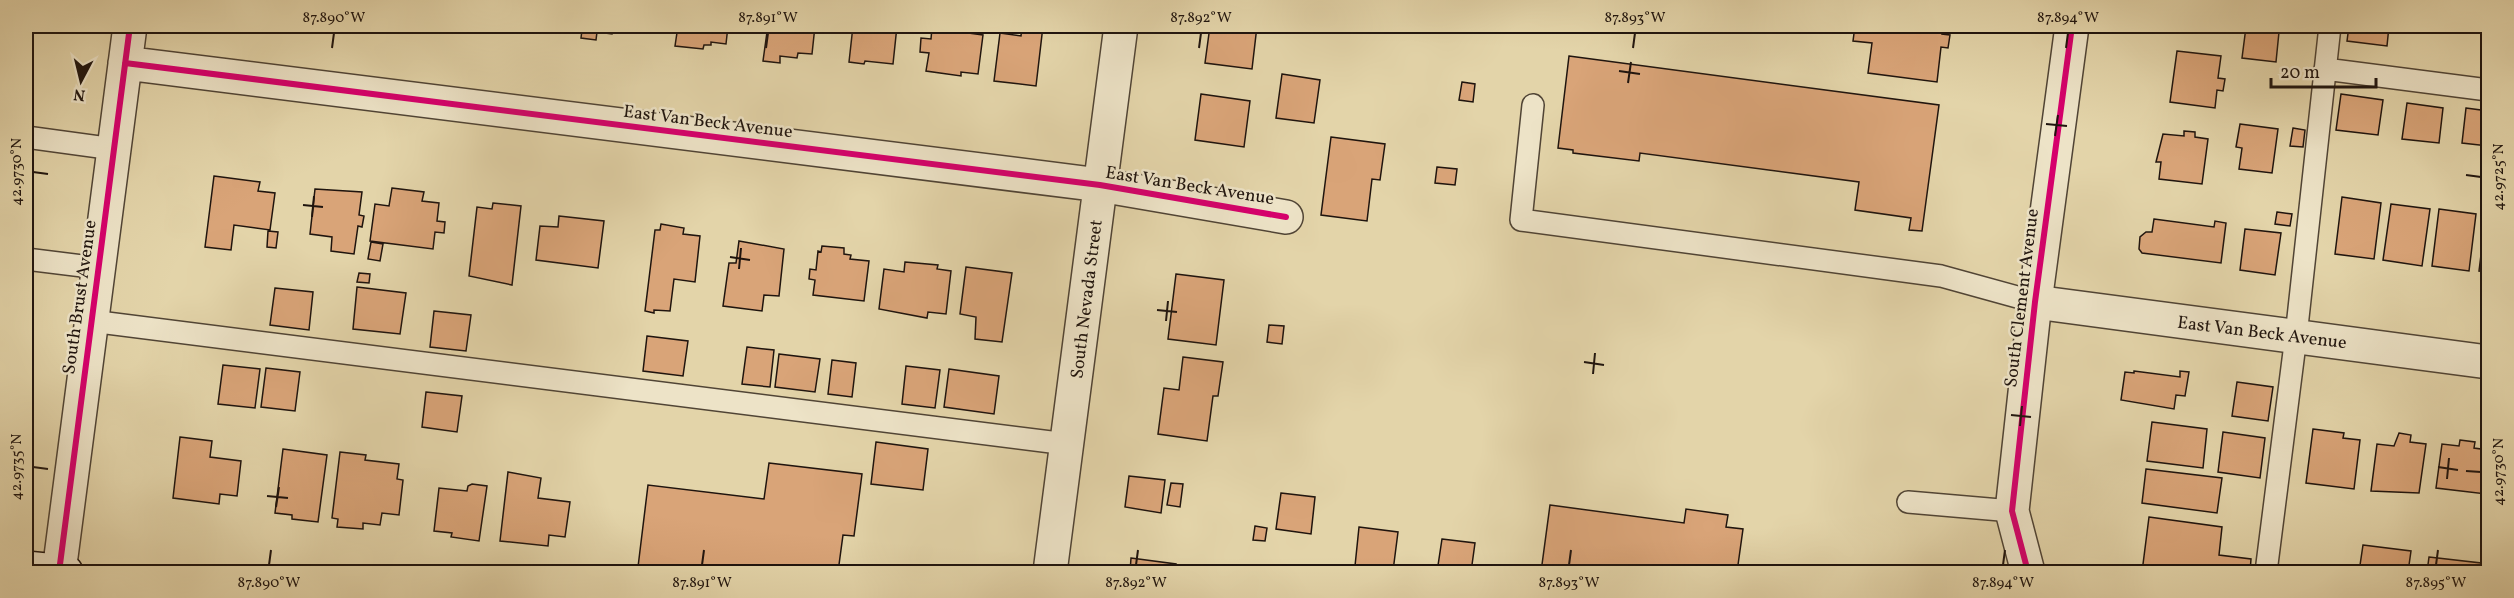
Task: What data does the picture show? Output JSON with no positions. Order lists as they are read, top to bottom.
{
  "streets": {
    "street": [
      "East Van Beck Avenue",
      "South Brust Avenue",
      "South Clement Avenue",
      "South Nevada Street"
    ]
  },
  "crossings": [
    ["East Van Beck Avenue", "South Brust Avenue"],
    ["East Van Beck Avenue", "South Clement Avenue"],
    ["East Van Beck Avenue", "South Nevada Street"]
  ],
  "scale_bar": "20 m",
  "north": "bottom",
  "coordinates": [
    "87.890°W",
    "87.891°W",
    "87.892°W",
    "87.893°W",
    "87.894°W",
    "42.9730°N",
    "42.9725°N",
    "42.9735°N",
    "87.895°W"
  ]
}
